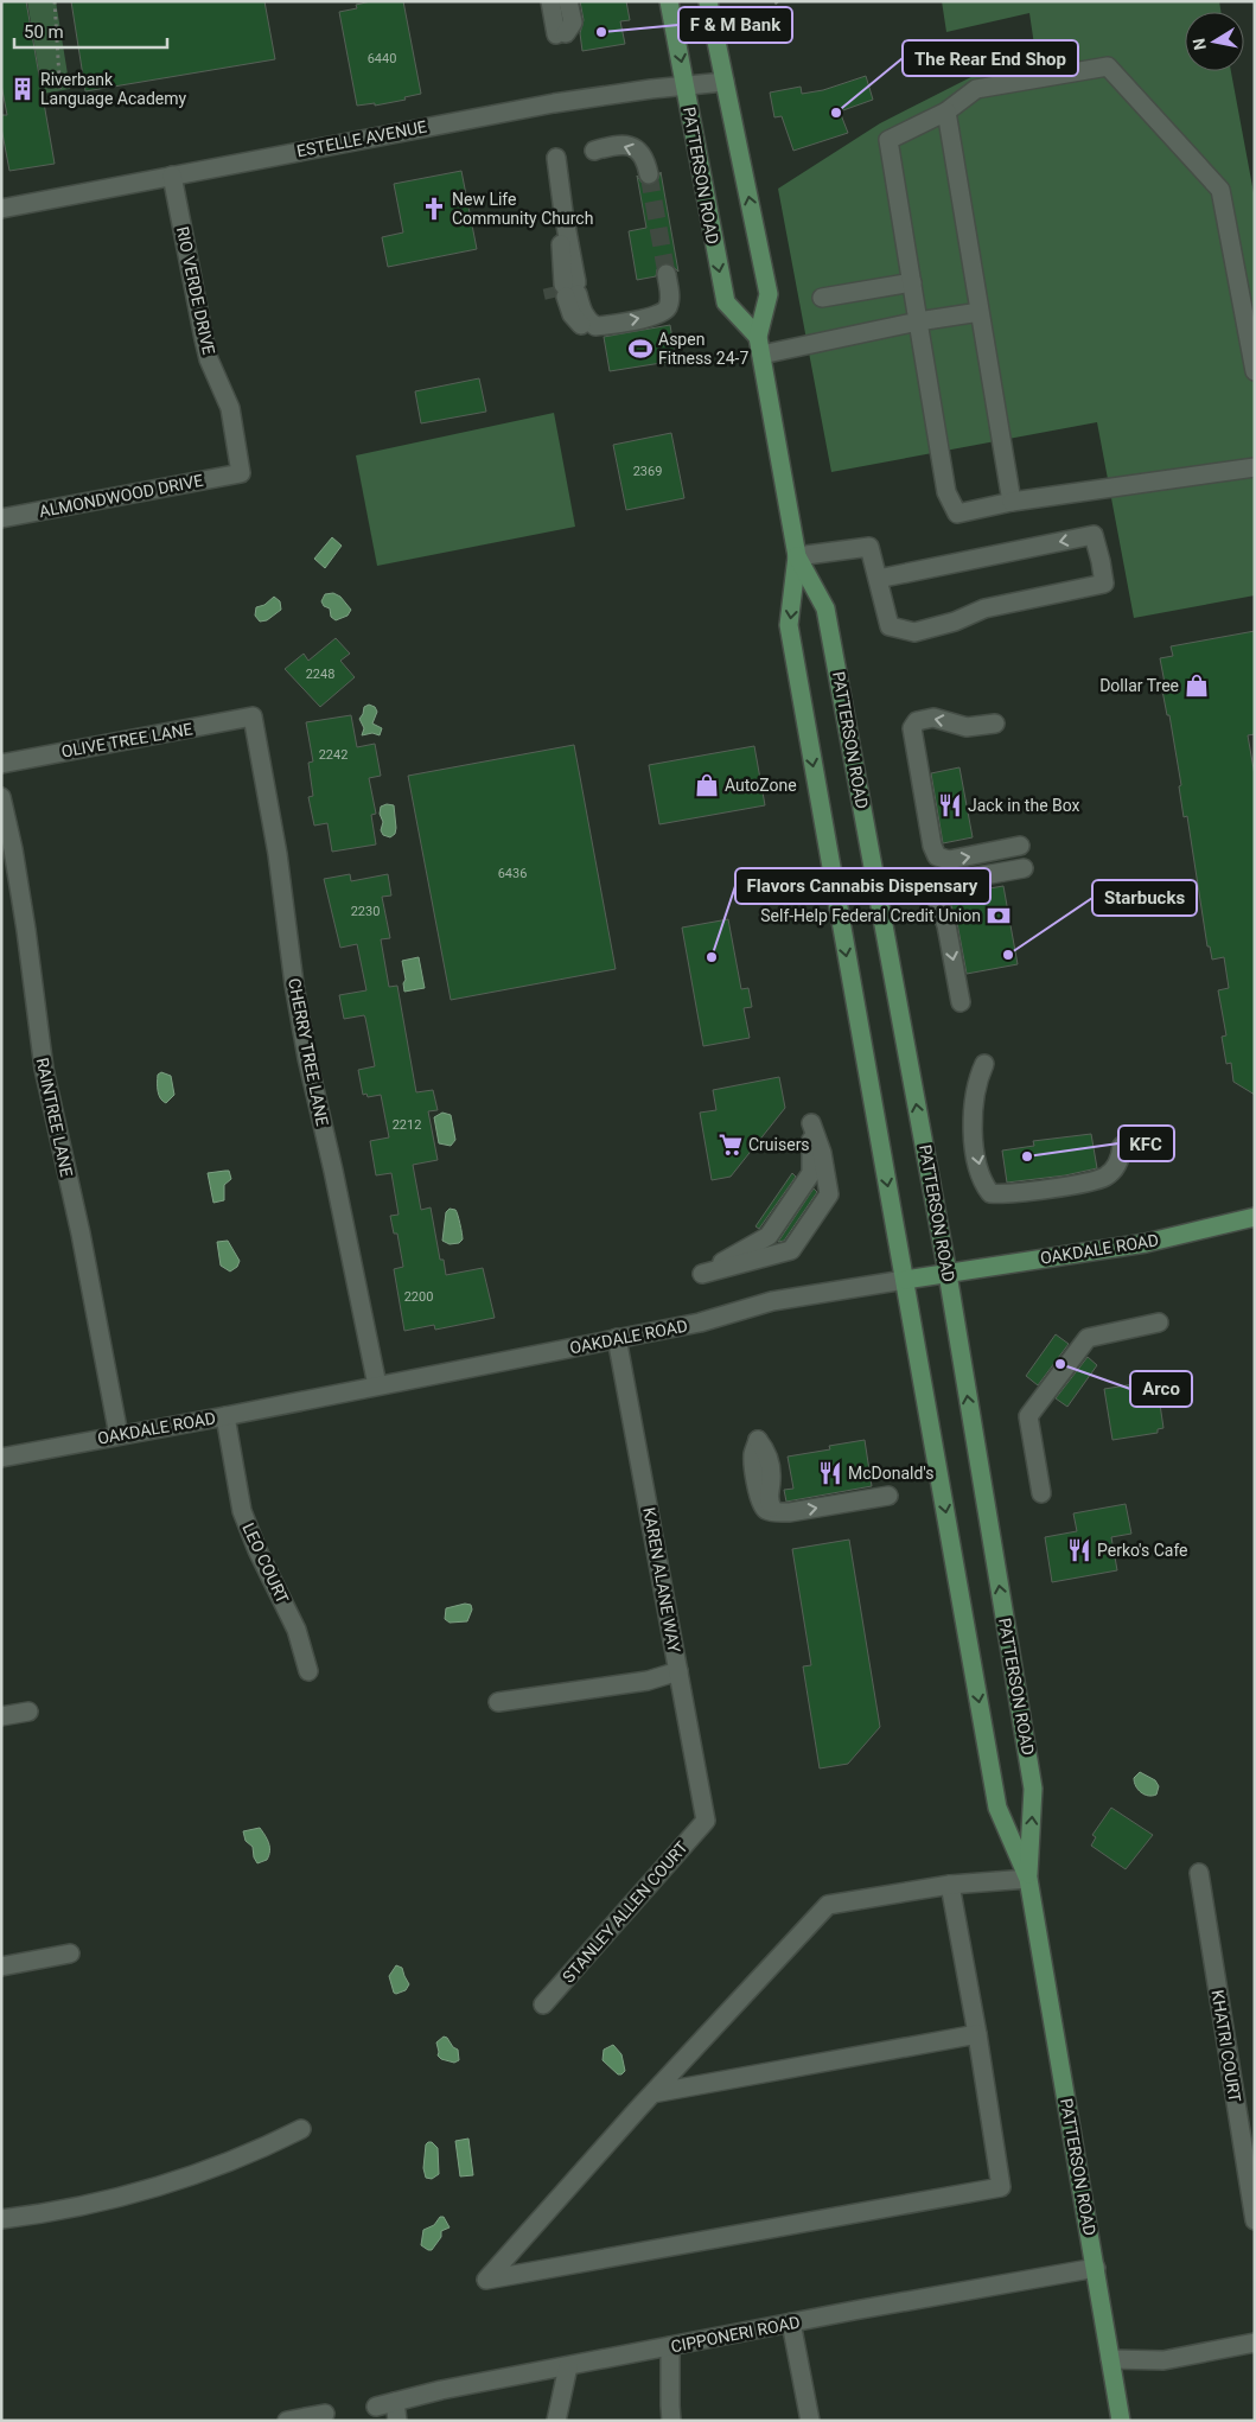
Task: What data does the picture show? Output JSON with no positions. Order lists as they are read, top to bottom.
{
  "streets": {
    "main road": ["PATTERSON ROAD", "OAKDALE ROAD"],
    "street": [
      "ESTELLE AVENUE",
      "RIO VERDE DRIVE",
      "ALMONDWOOD DRIVE",
      "OLIVE TREE LANE",
      "CHERRY TREE LANE",
      "RAINTREE LANE",
      "LEO COURT",
      "KAREN ALANE WAY",
      "STANLEY ALLEN COURT",
      "KHATRI COURT",
      "CIPPONERI ROAD"
    ]
  },
  "crossings": [
    ["ESTELLE AVENUE", "PATTERSON ROAD"],
    ["ESTELLE AVENUE", "RIO VERDE DRIVE"],
    ["PATTERSON ROAD", "OAKDALE ROAD"],
    ["PATTERSON ROAD", "CIPPONERI ROAD"],
    ["RIO VERDE DRIVE", "ALMONDWOOD DRIVE"],
    ["OLIVE TREE LANE", "CHERRY TREE LANE"],
    ["CHERRY TREE LANE", "OAKDALE ROAD"],
    ["RAINTREE LANE", "OAKDALE ROAD"],
    ["OAKDALE ROAD", "LEO COURT"],
    ["OAKDALE ROAD", "KAREN ALANE WAY"],
    ["KAREN ALANE WAY", "STANLEY ALLEN COURT"]
  ],
  "places": {
    "other": [
      "F & M Bank",
      "The Rear End Shop",
      "Starbucks",
      "Flavors Cannabis Dispensary",
      "KFC",
      "Arco"
    ],
    "building": ["Riverbank Language Academy"],
    "church": ["New Life Community Church"],
    "sports": ["Aspen Fitness 24-7"],
    "shop": ["Dollar Tree", "AutoZone"],
    "restaurant": ["Jack in the Box", "McDonald's", "Perko's Cafe"],
    "bank": ["Self-Help Federal Credit Union"],
    "supermarket": ["Cruisers"]
  },
  "house_numbers": [
    "6440",
    "2369",
    "2248",
    "2242",
    "6436",
    "2230",
    "2212",
    "2200"
  ],
  "scale_bar": "50 m",
  "north": "left"
}
